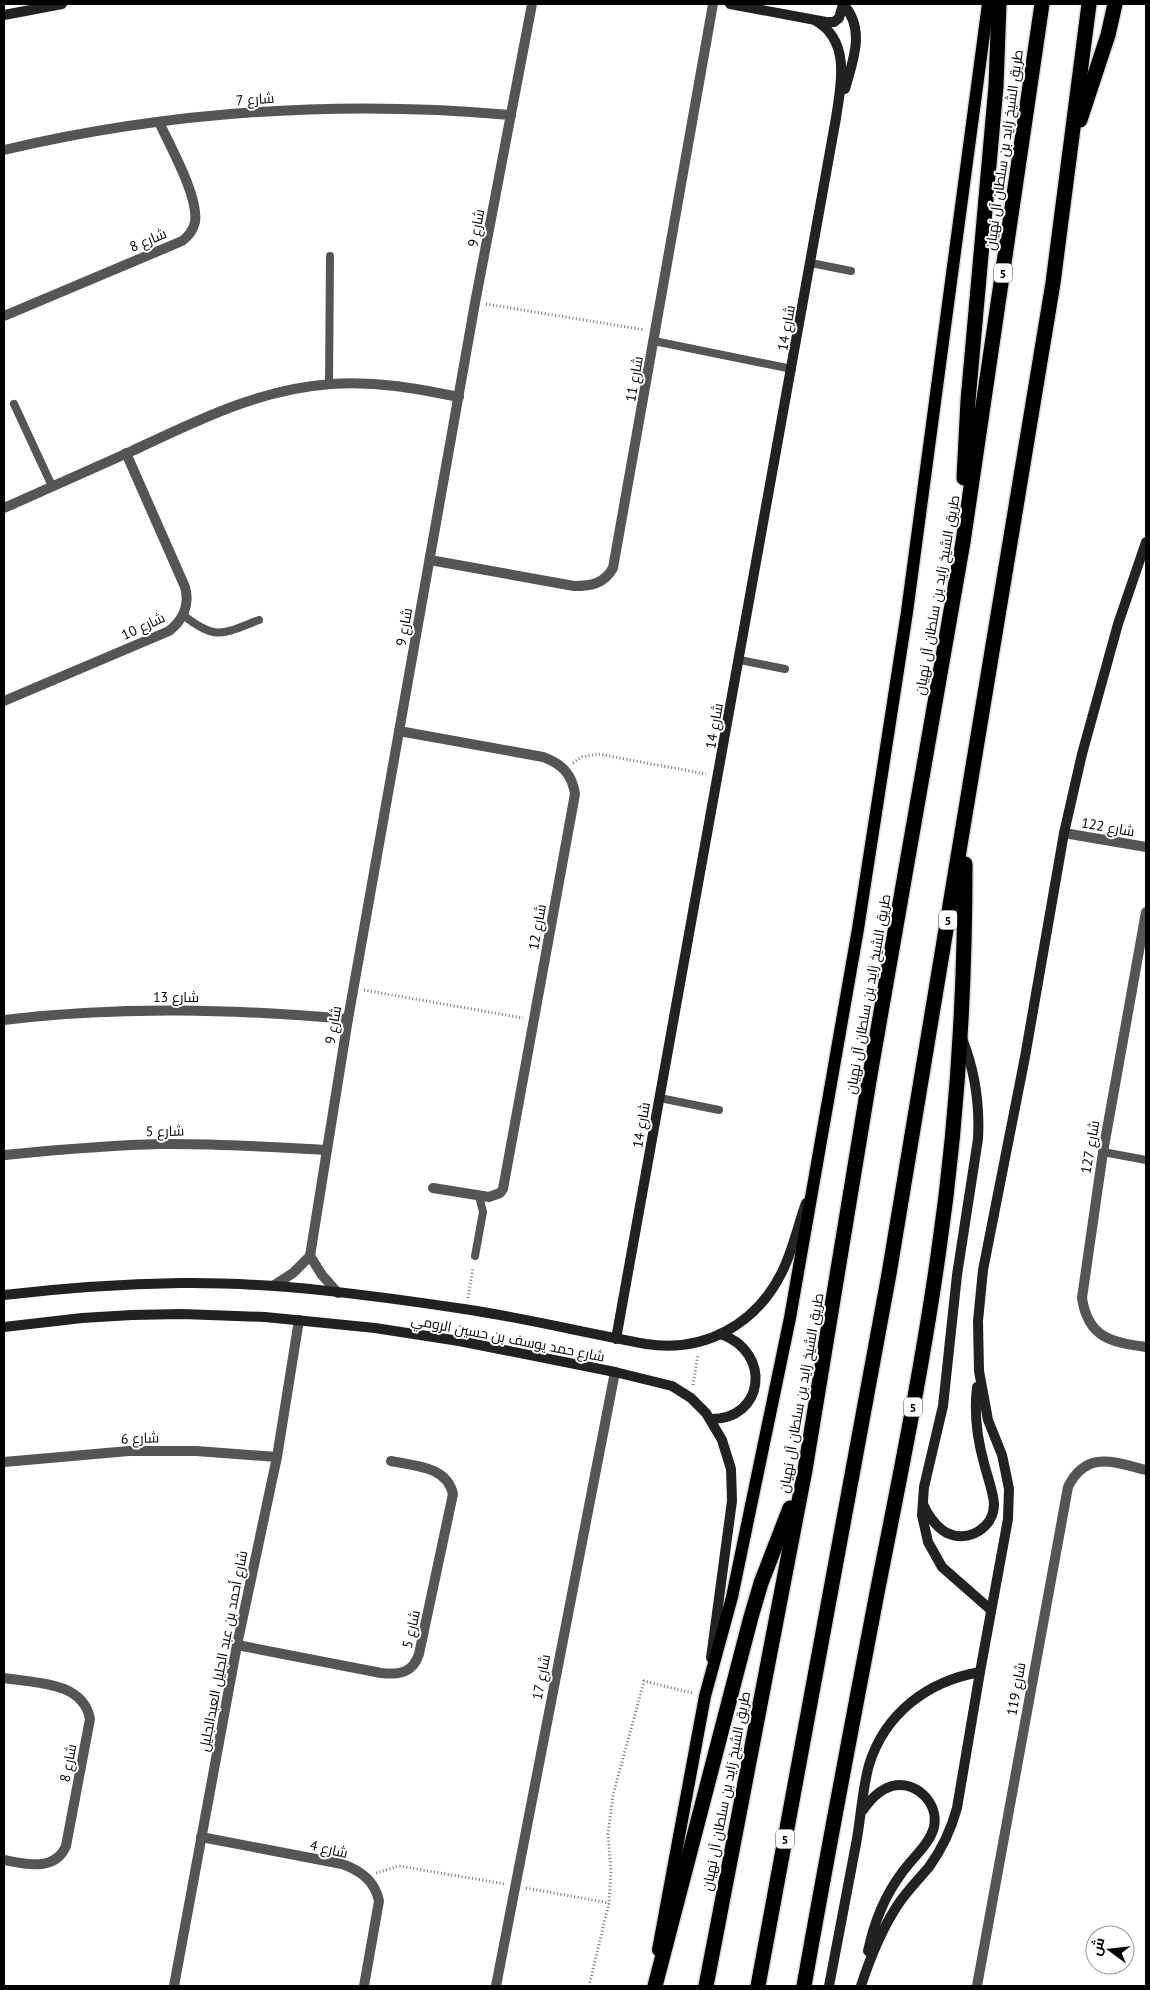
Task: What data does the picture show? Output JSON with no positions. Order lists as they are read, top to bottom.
{
  "streets": {
    "highway": ["طريق الشيخ زايد بن سلطان آل نهيان", "5"],
    "street": [
      "شارع 7",
      "شارع 9",
      "شارع 8",
      "شارع 14",
      "شارع 11",
      "شارع 10",
      "شارع 122",
      "شارع 12",
      "شارع 13",
      "شارع 5",
      "شارع 127",
      "شارع حمد يوسف بن حسين الرومي",
      "شارع 6",
      "شارع أحمد بن عبد الجليل العبدالجليل",
      "شارع 17",
      "شارع 119",
      "شارع 4"
    ]
  },
  "crossings": [
    ["شارع 7", "شارع 9"],
    ["شارع 7", "شارع 8"],
    ["شارع 9", "شارع 11"],
    ["شارع 9", "شارع 13"],
    ["شارع 9", "شارع 5"],
    ["شارع 14", "شارع حمد يوسف بن حسين الرومي"],
    ["شارع 5", "شارع أحمد بن عبد الجليل العبدالجليل"],
    ["شارع حمد يوسف بن حسين الرومي", "شارع أحمد بن عبد الجليل العبدالجليل"],
    ["شارع حمد يوسف بن حسين الرومي", "شارع 17"],
    ["شارع 6", "شارع أحمد بن عبد الجليل العبدالجليل"],
    ["شارع أحمد بن عبد الجليل العبدالجليل", "شارع 4"]
  ],
  "north": "left"
}
